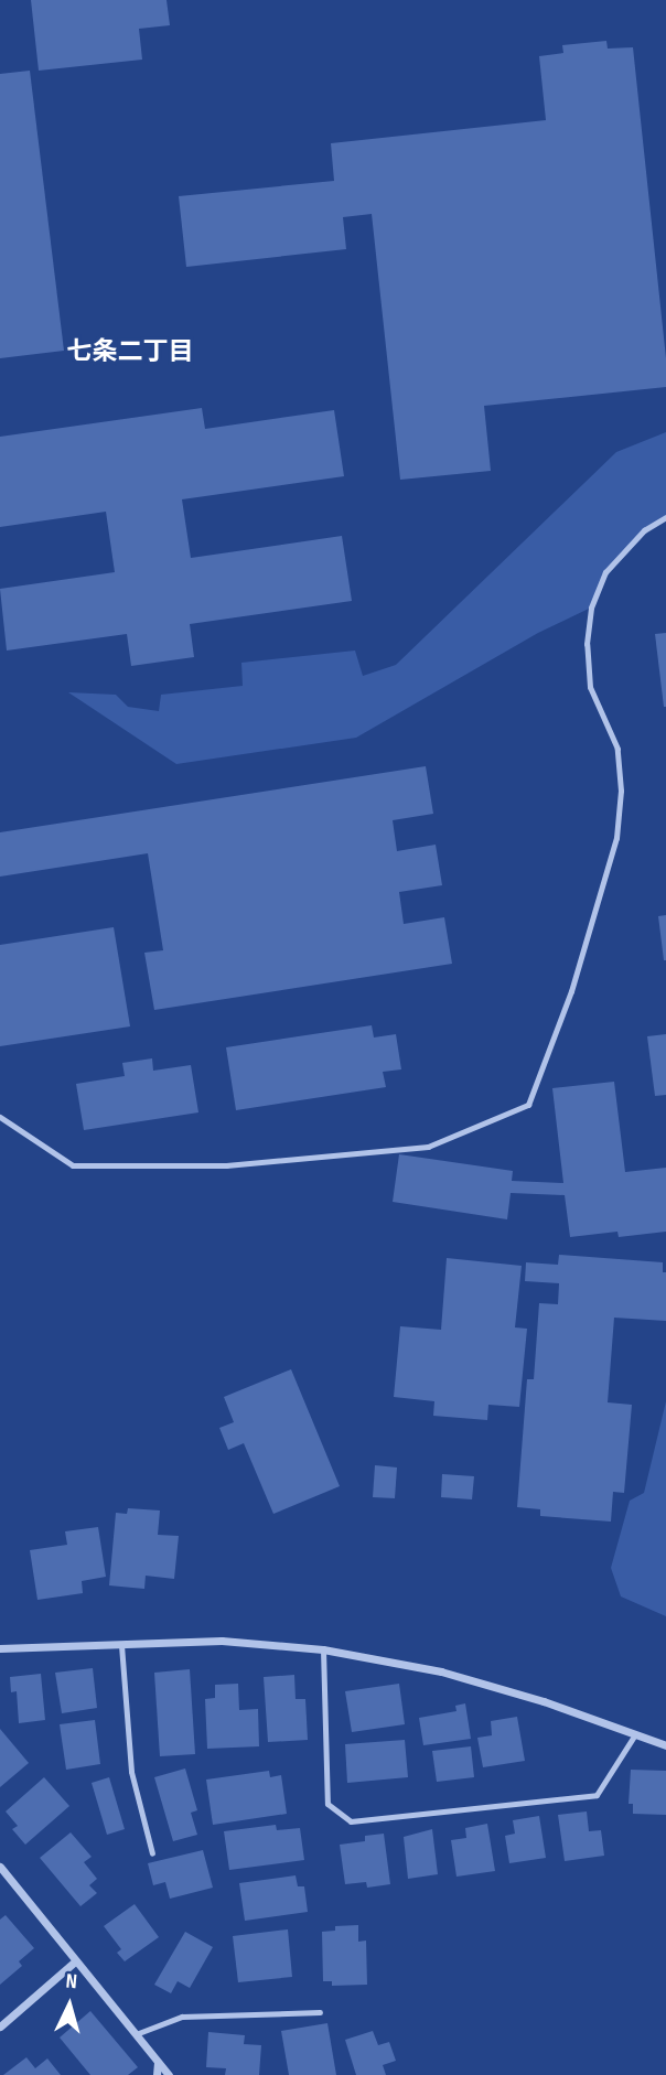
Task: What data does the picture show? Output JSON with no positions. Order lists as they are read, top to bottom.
{
  "districts": ["七条二丁目"],
  "north": "top"
}
